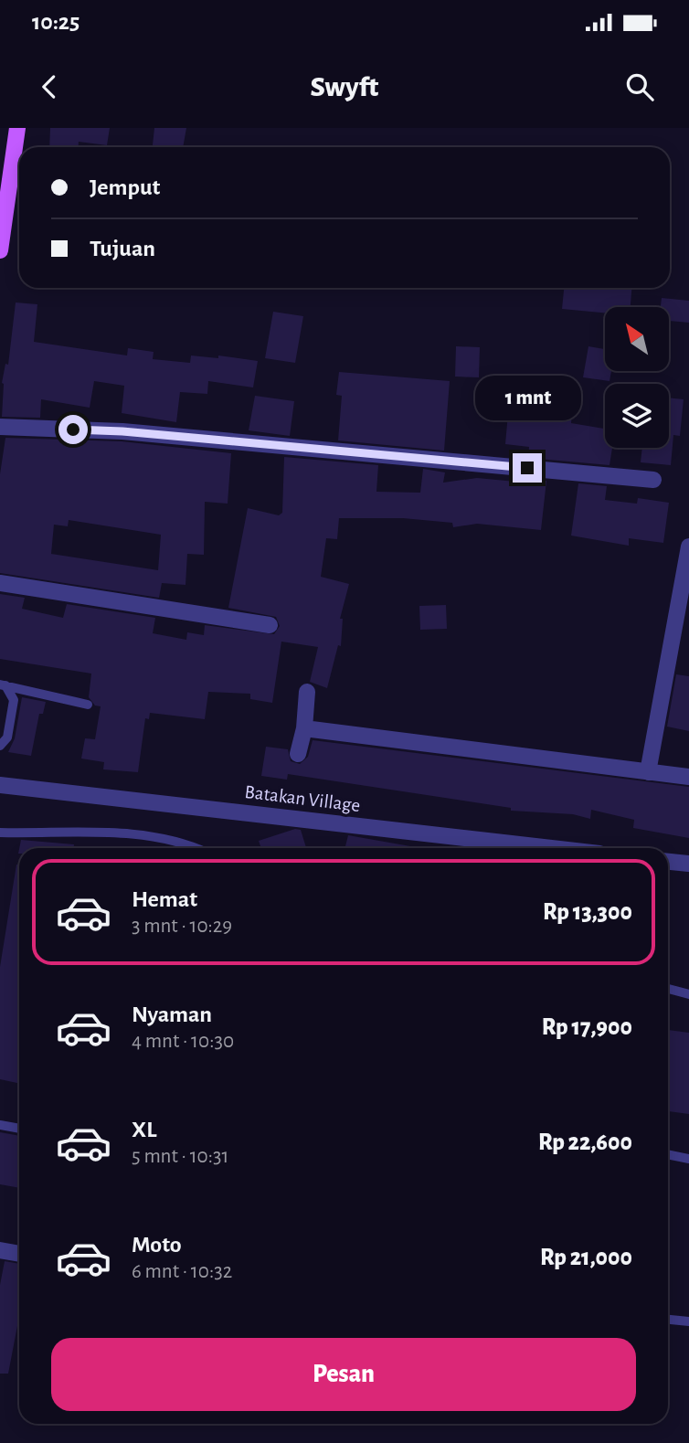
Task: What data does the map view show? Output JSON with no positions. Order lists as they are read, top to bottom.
{
  "streets": {
    "street": ["Batakan Village"]
  },
  "north": "top left",
  "page": {
    "status": "10:25",
    "header": "Swyft",
    "banner": ["Jemput", "Tujuan"],
    "bubble": "1 mnt",
    "list": [
      {
        "name": "Hemat",
        "note": "3 mnt · 10:29",
        "value": "Rp 13,300"
      },
      {
        "name": "Nyaman",
        "note": "4 mnt · 10:30",
        "value": "Rp 17,900"
      },
      {
        "name": "XL",
        "note": "5 mnt · 10:31",
        "value": "Rp 22,600"
      },
      {
        "name": "Moto",
        "note": "6 mnt · 10:32",
        "value": "Rp 21,000"
      }
    ],
    "buttons": "Pesan"
  }
}
